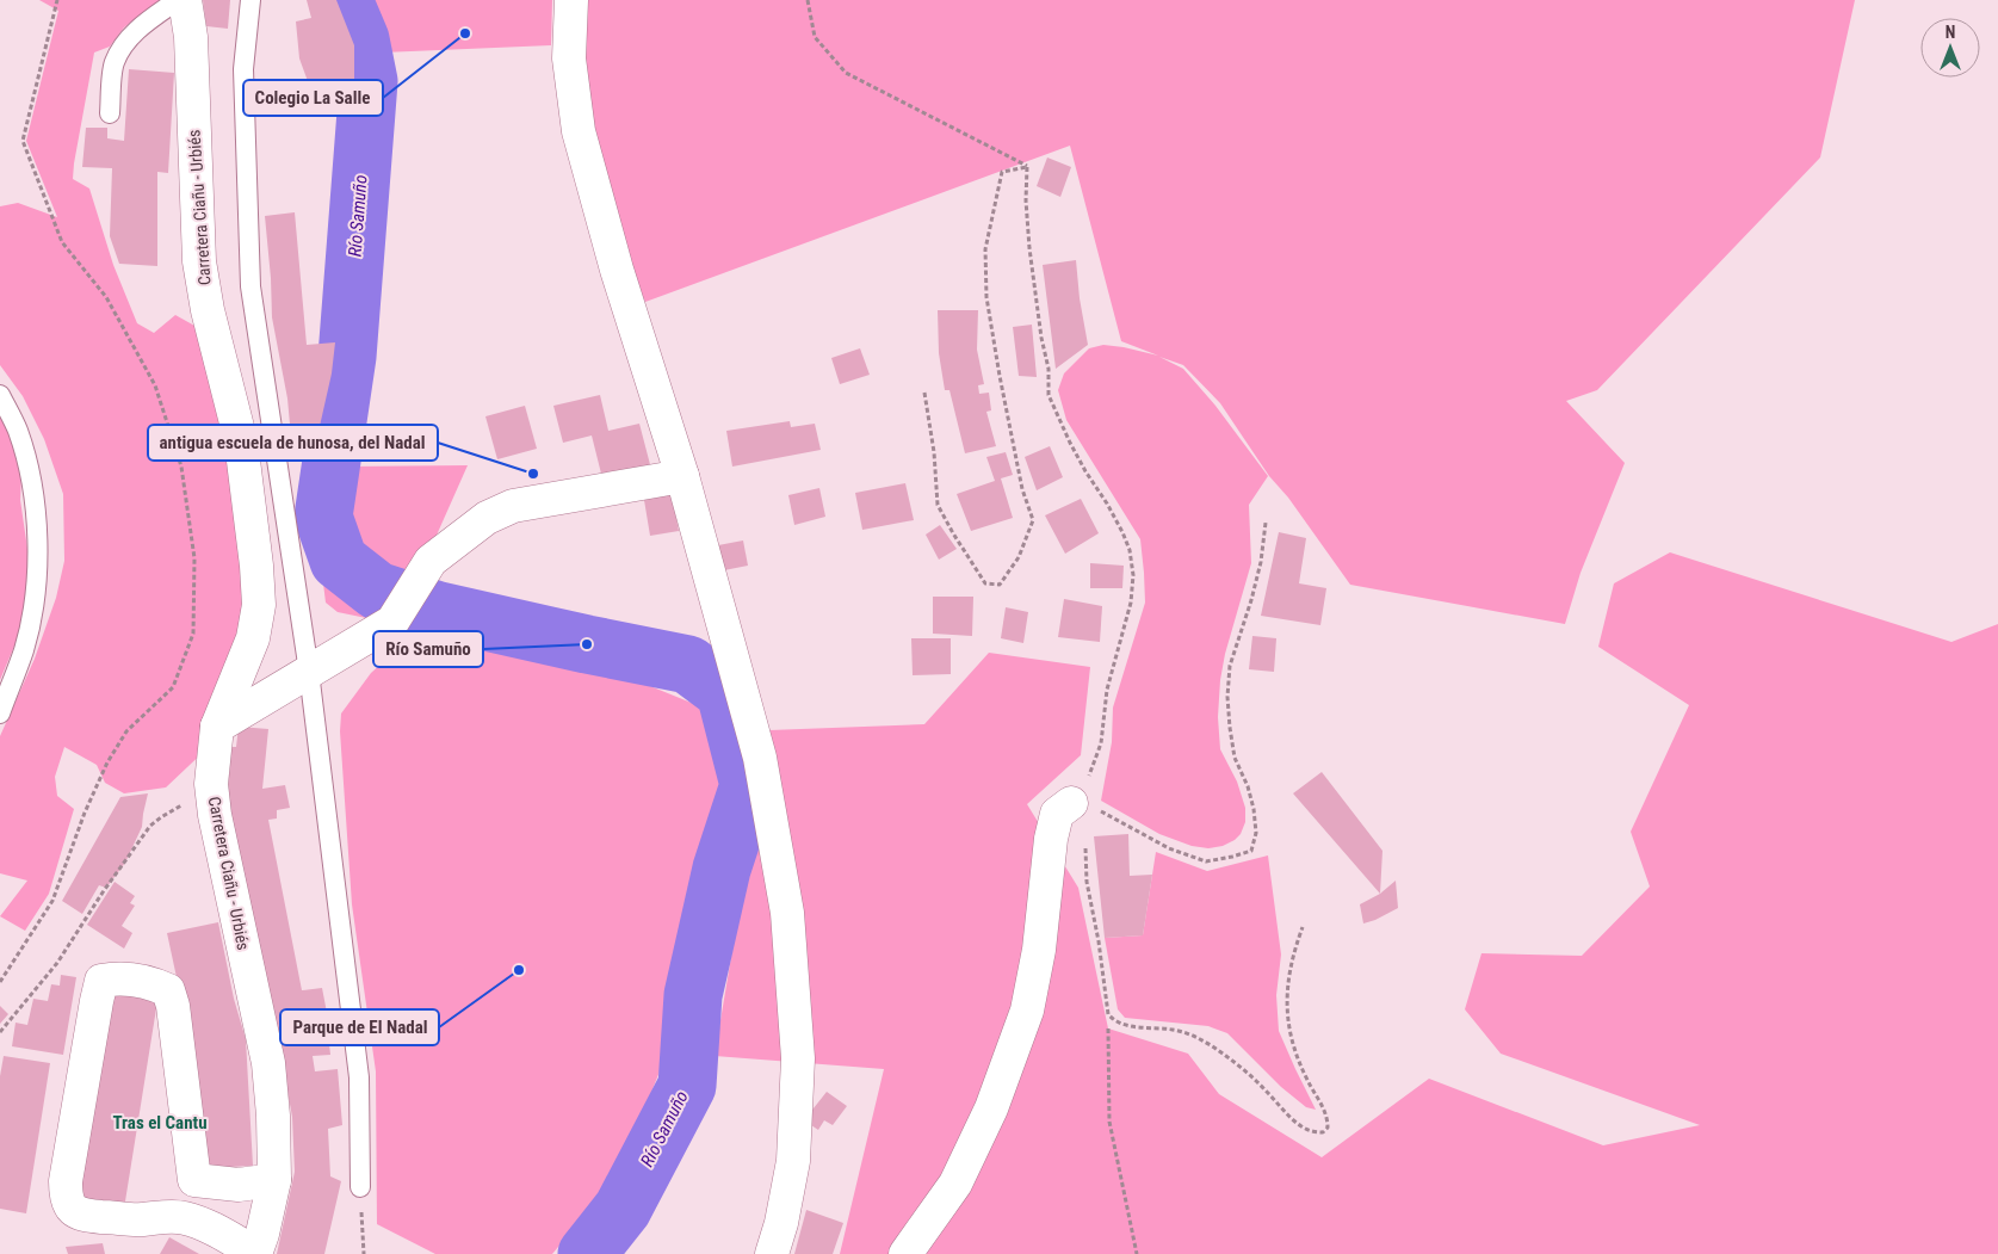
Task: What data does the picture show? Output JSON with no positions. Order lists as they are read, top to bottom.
{
  "streets": {
    "street": ["Carretera Ciañu - Urbiés"]
  },
  "districts": ["Tras el Cantu"],
  "water": ["Río Samuño"],
  "places": [
    "Colegio La Salle",
    "antigua escuela de hunosa, del Nadal",
    "Río Samuño",
    "Parque de El Nadal"
  ],
  "north": "top"
}
